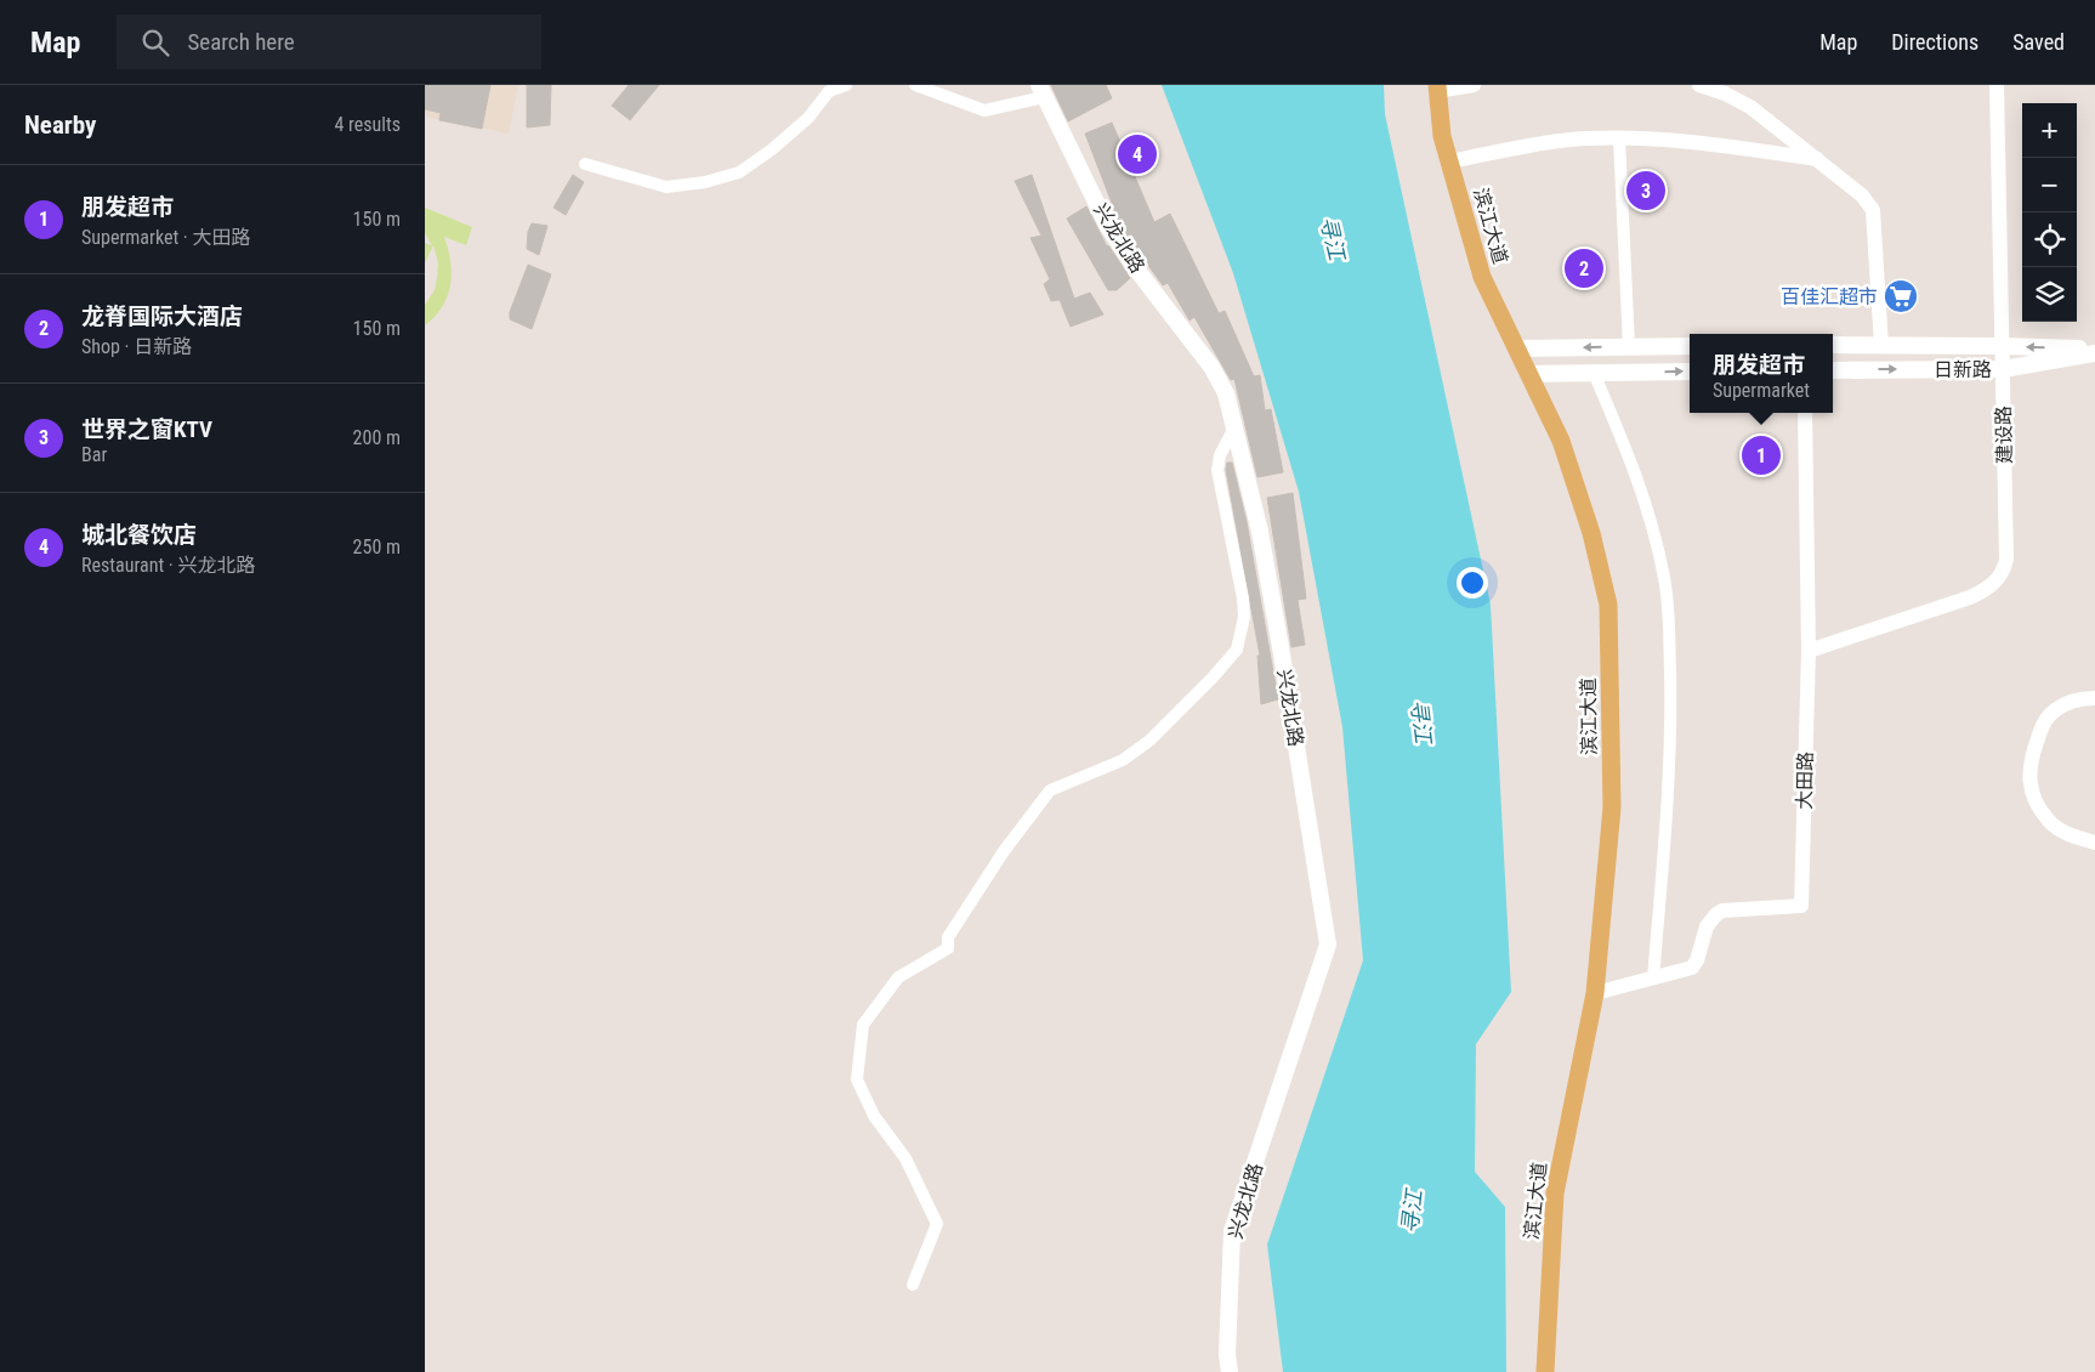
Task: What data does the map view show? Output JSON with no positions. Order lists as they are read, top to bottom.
{
  "streets": {
    "main road": ["滨江大道", "兴龙北路", "日新路"],
    "street": ["建设路", "大田路"]
  },
  "crossings": [
    ["滨江大道", "大田路"],
    ["日新路", "建设路"],
    ["建设路", "大田路"]
  ],
  "water": ["寻江"],
  "places": {
    "supermarket": ["百佳汇超市"]
  },
  "page": {
    "header": "Map",
    "search": "Search here",
    "nav": ["Map", "Directions", "Saved"],
    "heading": ["Nearby", "4 results"],
    "map_buttons": ["+", "−"],
    "pins": [
      "4",
      "3",
      "2",
      "1"
    ],
    "list": [
      {
        "mark": "1",
        "name": "朋发超市",
        "note": "Supermarket · 大田路",
        "value": "150 m"
      },
      {
        "mark": "2",
        "name": "龙脊国际大酒店",
        "note": "Shop · 日新路",
        "value": "150 m"
      },
      {
        "mark": "3",
        "name": "世界之窗KTV",
        "note": "Bar",
        "value": "200 m"
      },
      {
        "mark": "4",
        "name": "城北餐饮店",
        "note": "Restaurant · 兴龙北路",
        "value": "250 m"
      }
    ],
    "popup": ["朋发超市", "Supermarket"]
  }
}
